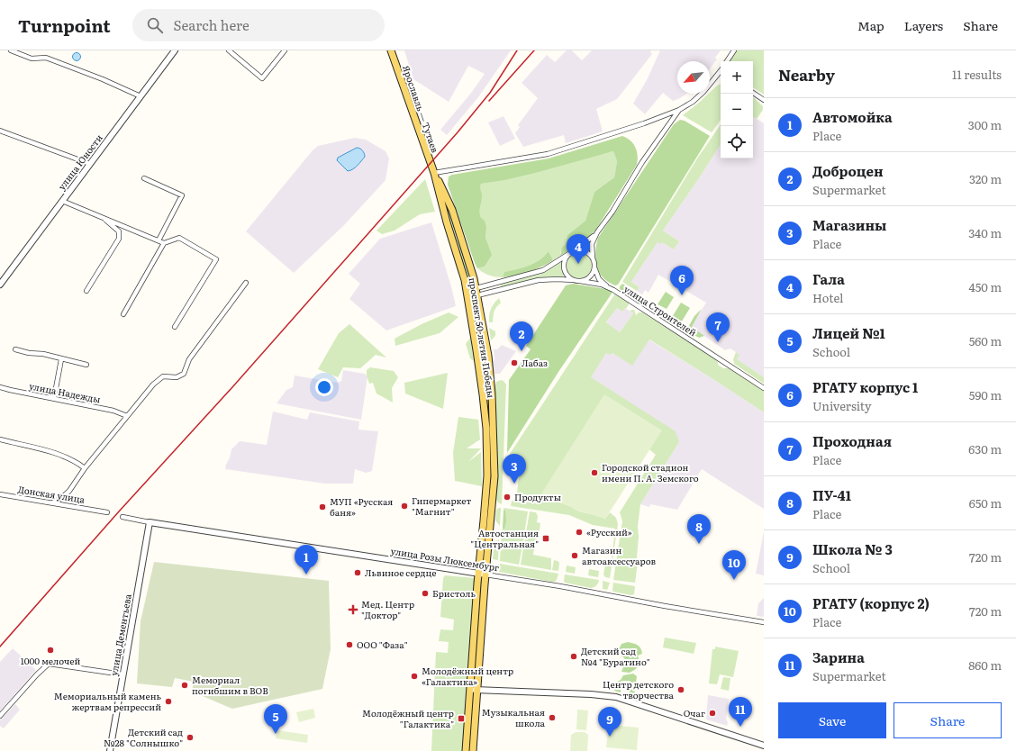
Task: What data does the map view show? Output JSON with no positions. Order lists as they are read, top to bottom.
{
  "streets": {
    "main road": ["Ярославль — Тутаев", "проспект 50-летия Победы"],
    "street": [
      "улица Юности",
      "улица Строителей",
      "улица Надежды",
      "Донская улица",
      "улица Розы Люксембург",
      "улица Дементьева"
    ]
  },
  "crossings": [
    ["Ярославль — Тутаев", "проспект 50-летия Победы"],
    ["проспект 50-летия Победы", "улица Розы Люксембург"],
    ["улица Розы Люксембург", "улица Дементьева"]
  ],
  "places": {
    "other": [
      "Лабаз",
      "Городской стадион имени П. А. Земского",
      "Продукты",
      "Гипермаркет \"Магнит\"",
      "МУП «Русская баня»",
      "«Русский»",
      "Магазин автоаксессуаров",
      "Львиное сердце",
      "Бристоль",
      "ООО \"Фаза\"",
      "1000 мелочей",
      "Детский сад №4 \"Буратино\"",
      "Молодёжный центр «Галактика»",
      "Мемориал погибшим в ВОВ",
      "Центр детского творчества",
      "Мемориальный камень жертвам репрессий",
      "Очаг",
      "Музыкальная школа",
      "Детский сад №28 \"Солнышко\""
    ],
    "transit": ["Автостанция \"Центральная\"", "Молодёжный центр \"Галактика\""],
    "health": ["Мед. Центр \"Доктор\""]
  },
  "north": "bottom left",
  "page": {
    "header": "Turnpoint",
    "search": "Search here",
    "nav": ["Map", "Layers", "Share"],
    "heading": ["Nearby", "11 results"],
    "map_buttons": ["+", "−"],
    "list": [
      {
        "mark": "1",
        "name": "Автомойка",
        "note": "Place",
        "value": "300 m"
      },
      {
        "mark": "2",
        "name": "Доброцен",
        "note": "Supermarket",
        "value": "320 m"
      },
      {
        "mark": "3",
        "name": "Магазины",
        "note": "Place",
        "value": "340 m"
      },
      {
        "mark": "4",
        "name": "Гала",
        "note": "Hotel",
        "value": "450 m"
      },
      {
        "mark": "5",
        "name": "Лицей №1",
        "note": "School",
        "value": "560 m"
      },
      {
        "mark": "6",
        "name": "РГАТУ корпус 1",
        "note": "University",
        "value": "590 m"
      },
      {
        "mark": "7",
        "name": "Проходная",
        "note": "Place",
        "value": "630 m"
      },
      {
        "mark": "8",
        "name": "ПУ-41",
        "note": "Place",
        "value": "650 m"
      },
      {
        "mark": "9",
        "name": "Школа № 3",
        "note": "School",
        "value": "720 m"
      },
      {
        "mark": "10",
        "name": "РГАТУ (корпус 2)",
        "note": "Place",
        "value": "720 m"
      },
      {
        "mark": "11",
        "name": "Зарина",
        "note": "Supermarket",
        "value": "860 m"
      }
    ],
    "pins": [
      "4",
      "6",
      "7",
      "2",
      "3",
      "8",
      "1",
      "10",
      "11",
      "5",
      "9"
    ],
    "buttons": ["Save", "Share"]
  }
}
